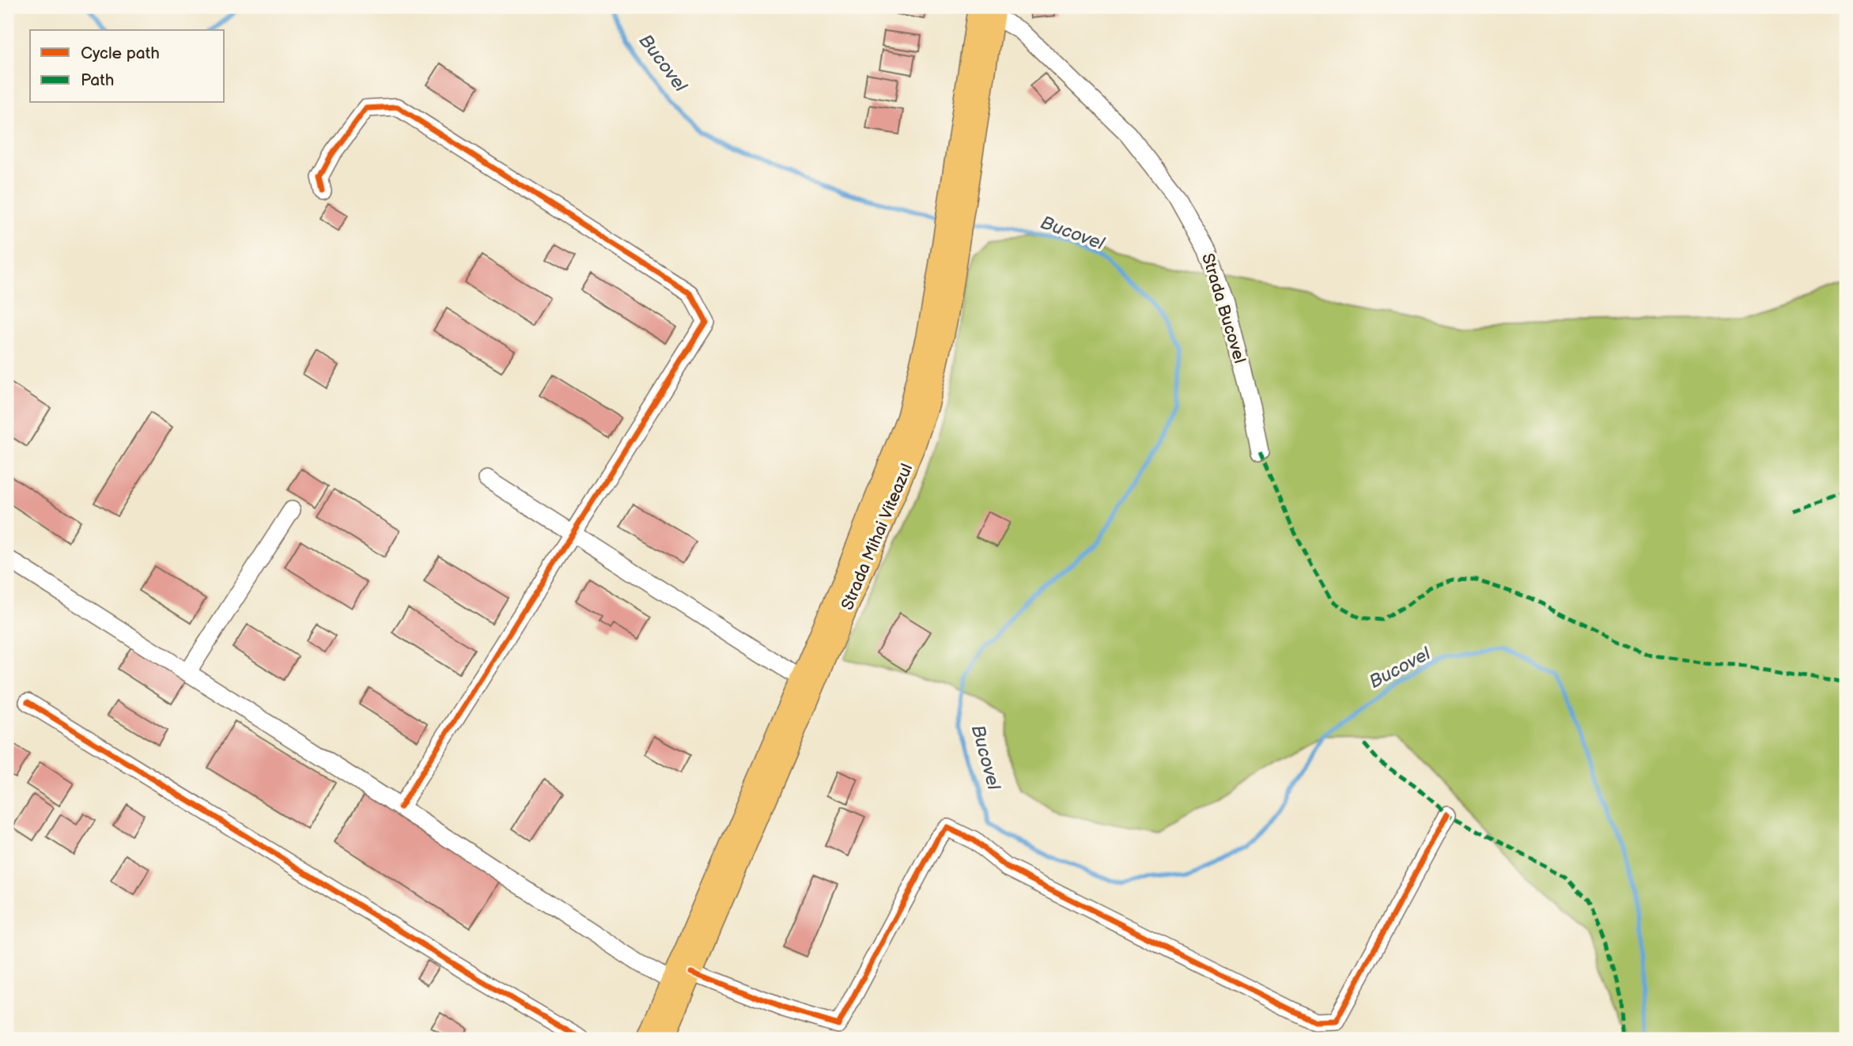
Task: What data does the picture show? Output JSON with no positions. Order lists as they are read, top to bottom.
{
  "streets": {
    "main road": ["Strada Mihai Viteazul"],
    "street": ["Strada Bucovel"]
  },
  "crossings": [
    ["Strada Bucovel", "Strada Mihai Viteazul"]
  ],
  "water": ["Bucovel"],
  "legend": ["Cycle path", "Path"]
}
